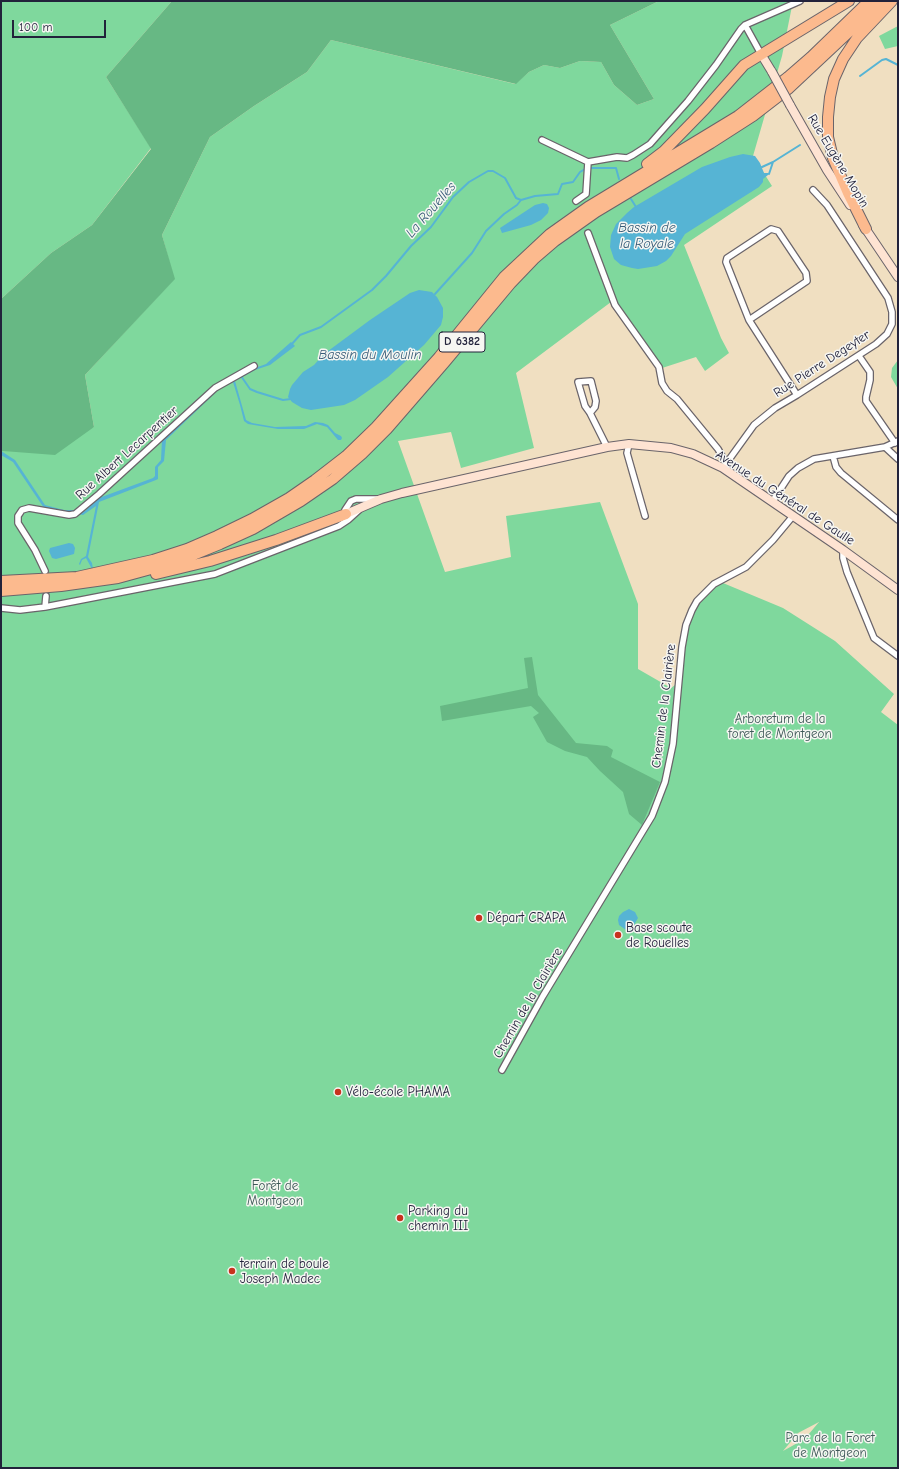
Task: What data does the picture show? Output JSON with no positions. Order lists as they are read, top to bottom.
{
  "streets": {
    "highway": ["D 6382"],
    "street": [
      "Rue Eugène Mopin",
      "Rue Pierre Degeyter",
      "Rue Albert Lecarpentier",
      "Avenue du Général de Gaulle",
      "Chemin de la Clairière"
    ]
  },
  "crossings": [
    ["Rue Pierre Degeyter", "Avenue du Général de Gaulle"],
    ["Avenue du Général de Gaulle", "Chemin de la Clairière"]
  ],
  "water": ["La Rouelles", "Bassin de la Royale", "Bassin du Moulin"],
  "parks": ["Arboretum de la foret de Montgeon", "Forêt de Montgeon", "Parc de la Foret de Montgeon"],
  "places": [
    "Départ CRAPA",
    "Base scoute de Rouelles",
    "Vélo-école PHAMA",
    "Parking du chemin III",
    "terrain de boule Joseph Madec"
  ],
  "scale_bar": "100 m"
}
